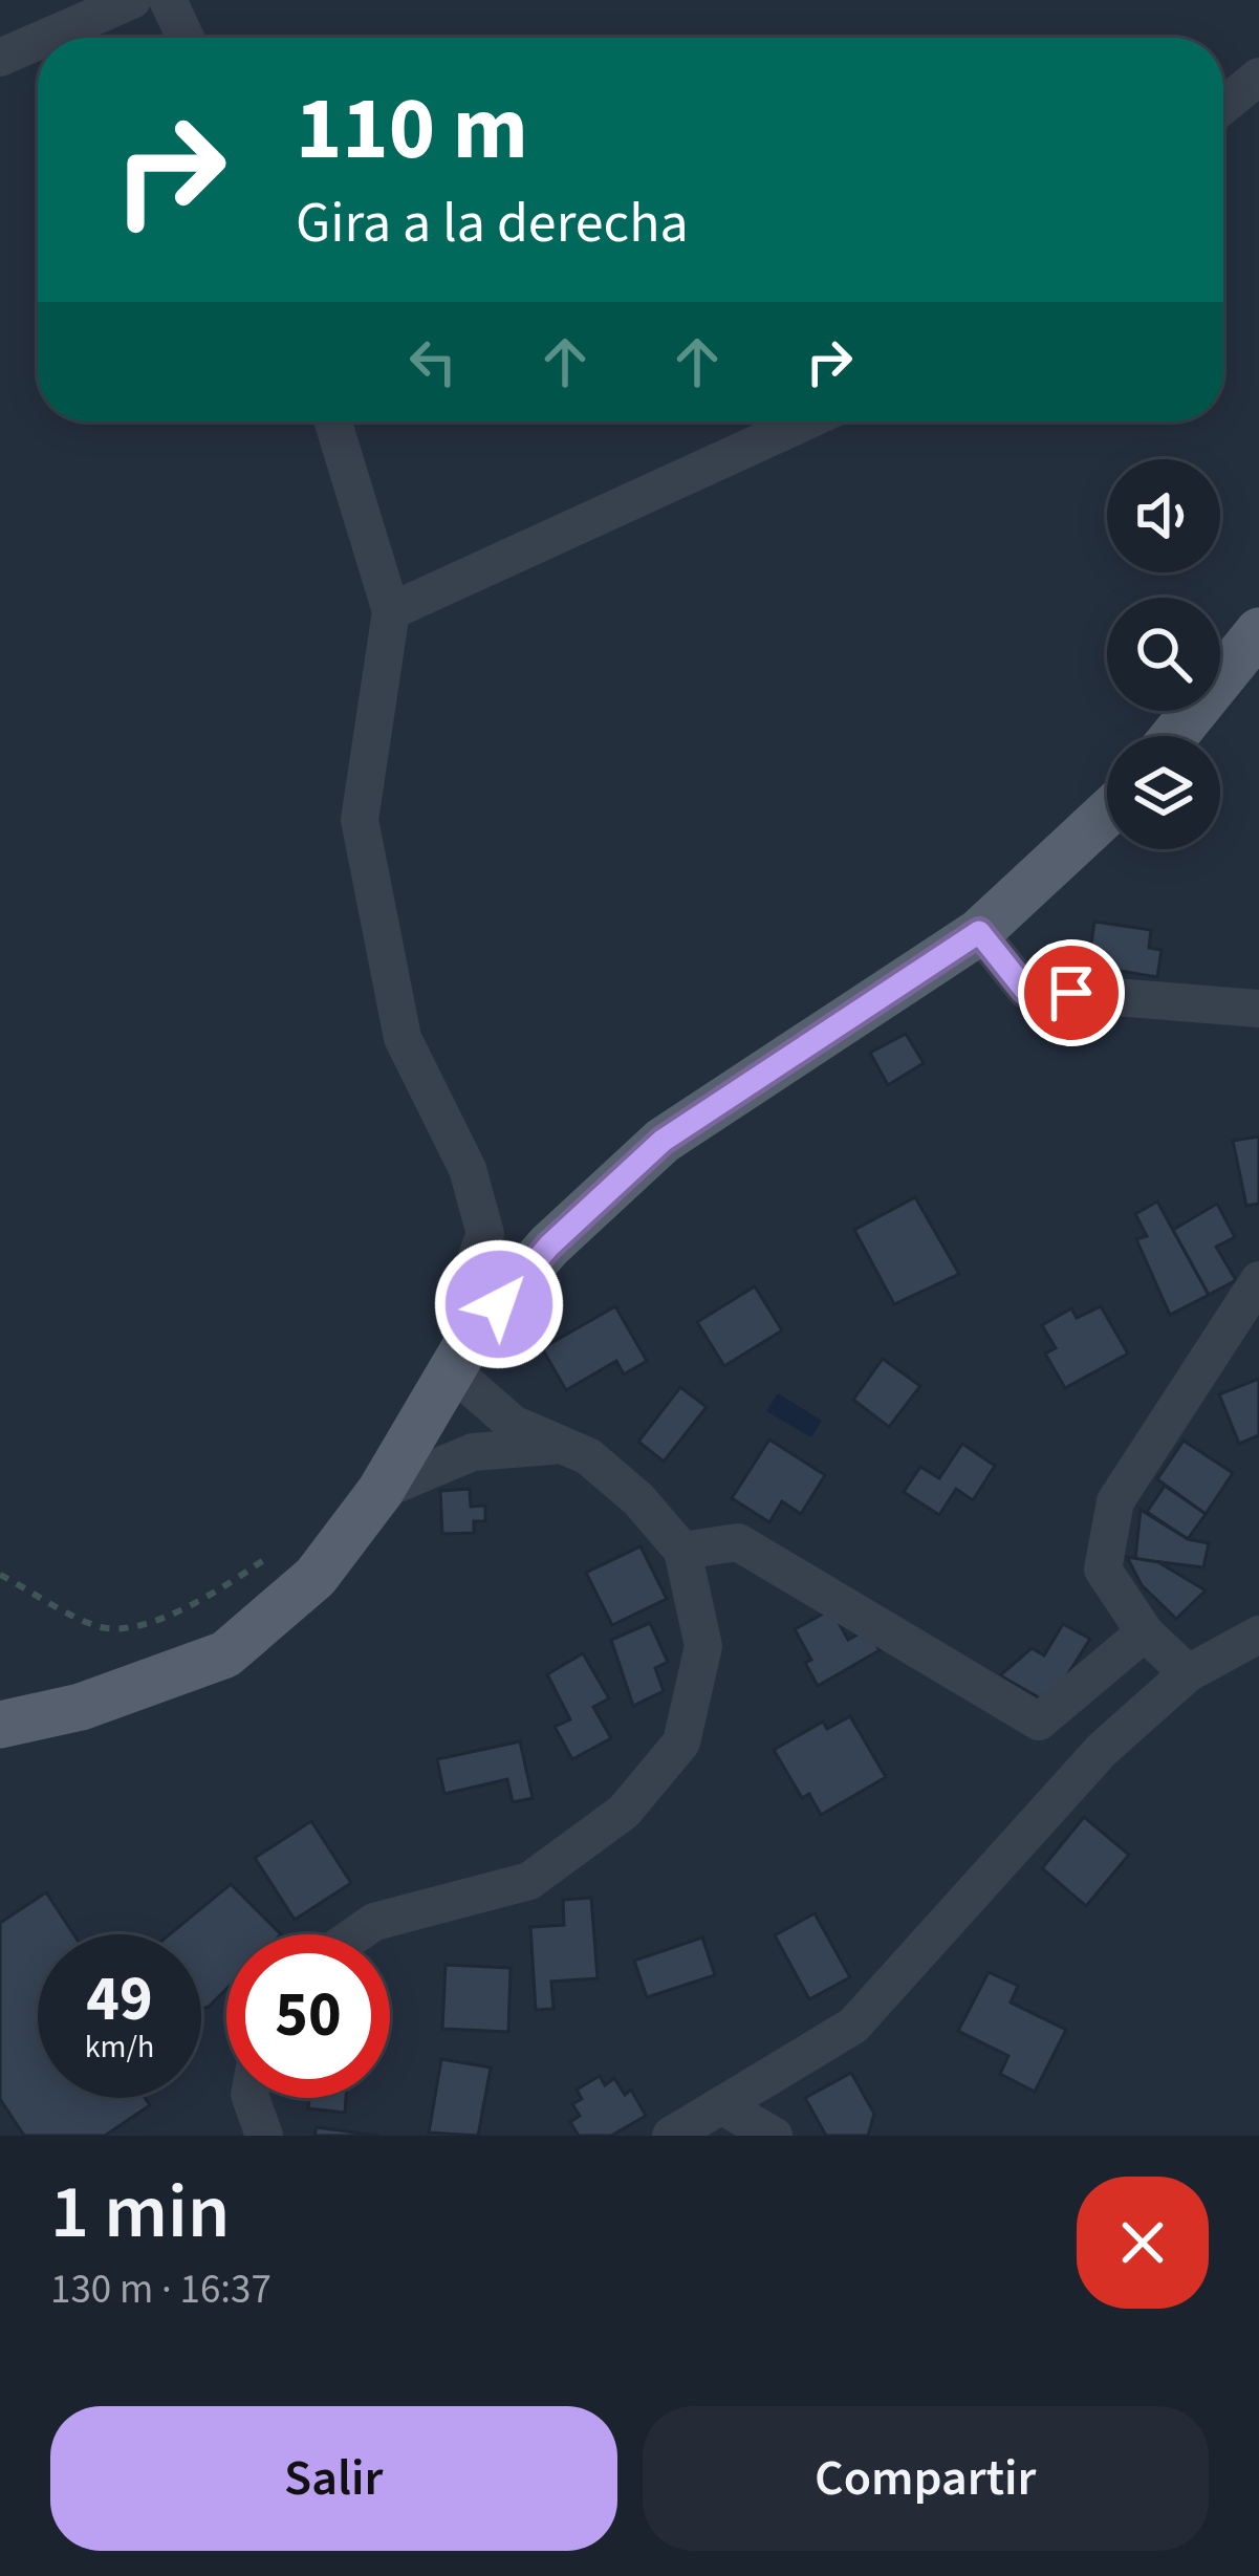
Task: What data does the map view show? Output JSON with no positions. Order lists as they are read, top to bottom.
{
  "page": {
    "turn": ["110 m", "Gira a la derecha"],
    "speed": "49 km/h",
    "limit": "50",
    "heading": ["1 min", "130 m · 16:37"],
    "buttons": ["Salir", "Compartir"]
  }
}
